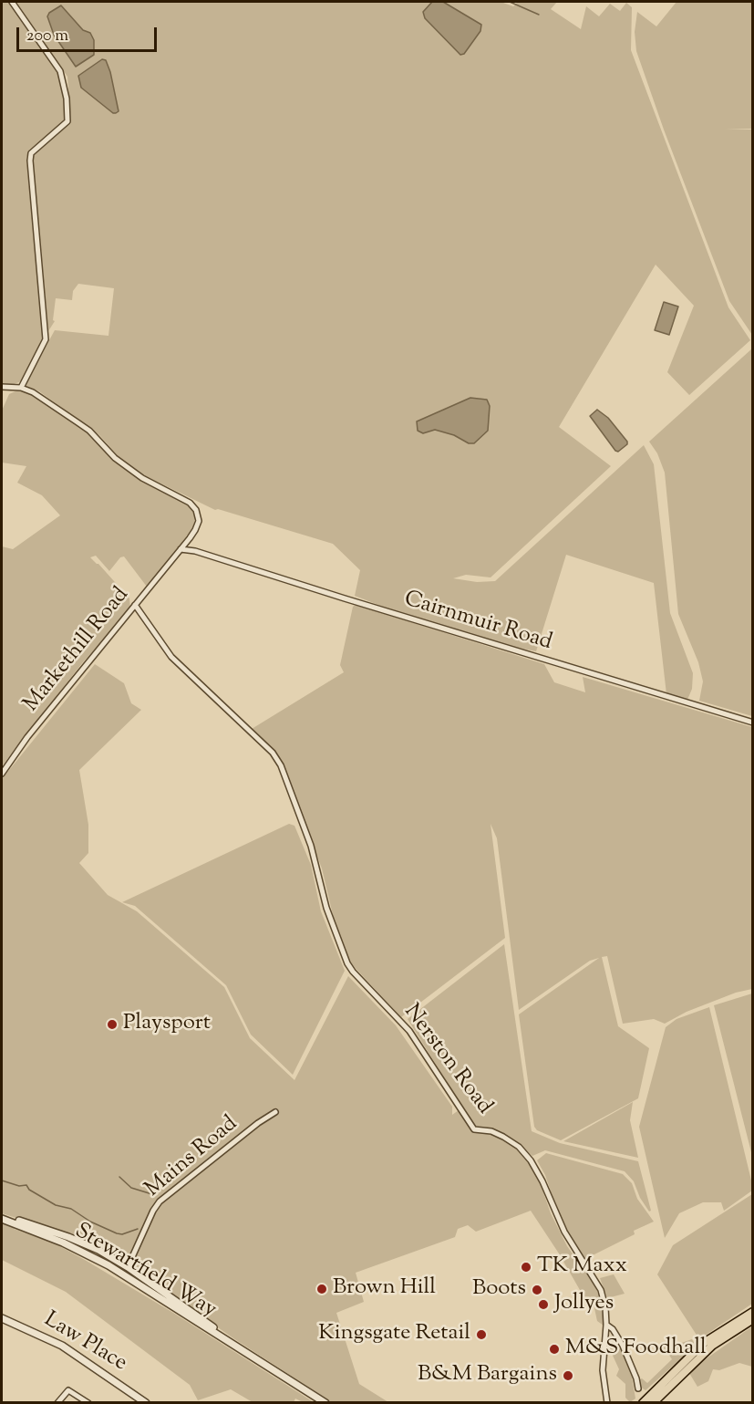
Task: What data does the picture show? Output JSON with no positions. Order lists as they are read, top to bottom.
{
  "streets": {
    "street": [
      "Cairnmuir Road",
      "Markethill Road",
      "Nerston Road",
      "Mains Road",
      "Stewartfield Way",
      "Law Place"
    ]
  },
  "crossings": [
    ["Cairnmuir Road", "Markethill Road"],
    ["Markethill Road", "Nerston Road"],
    ["Mains Road", "Stewartfield Way"]
  ],
  "places": [
    "Playsport",
    "TK Maxx",
    "Brown Hill",
    "Boots",
    "Jollyes",
    "Kingsgate Retail",
    "M&S Foodhall",
    "B&M Bargains"
  ],
  "scale_bar": "200 m"
}
